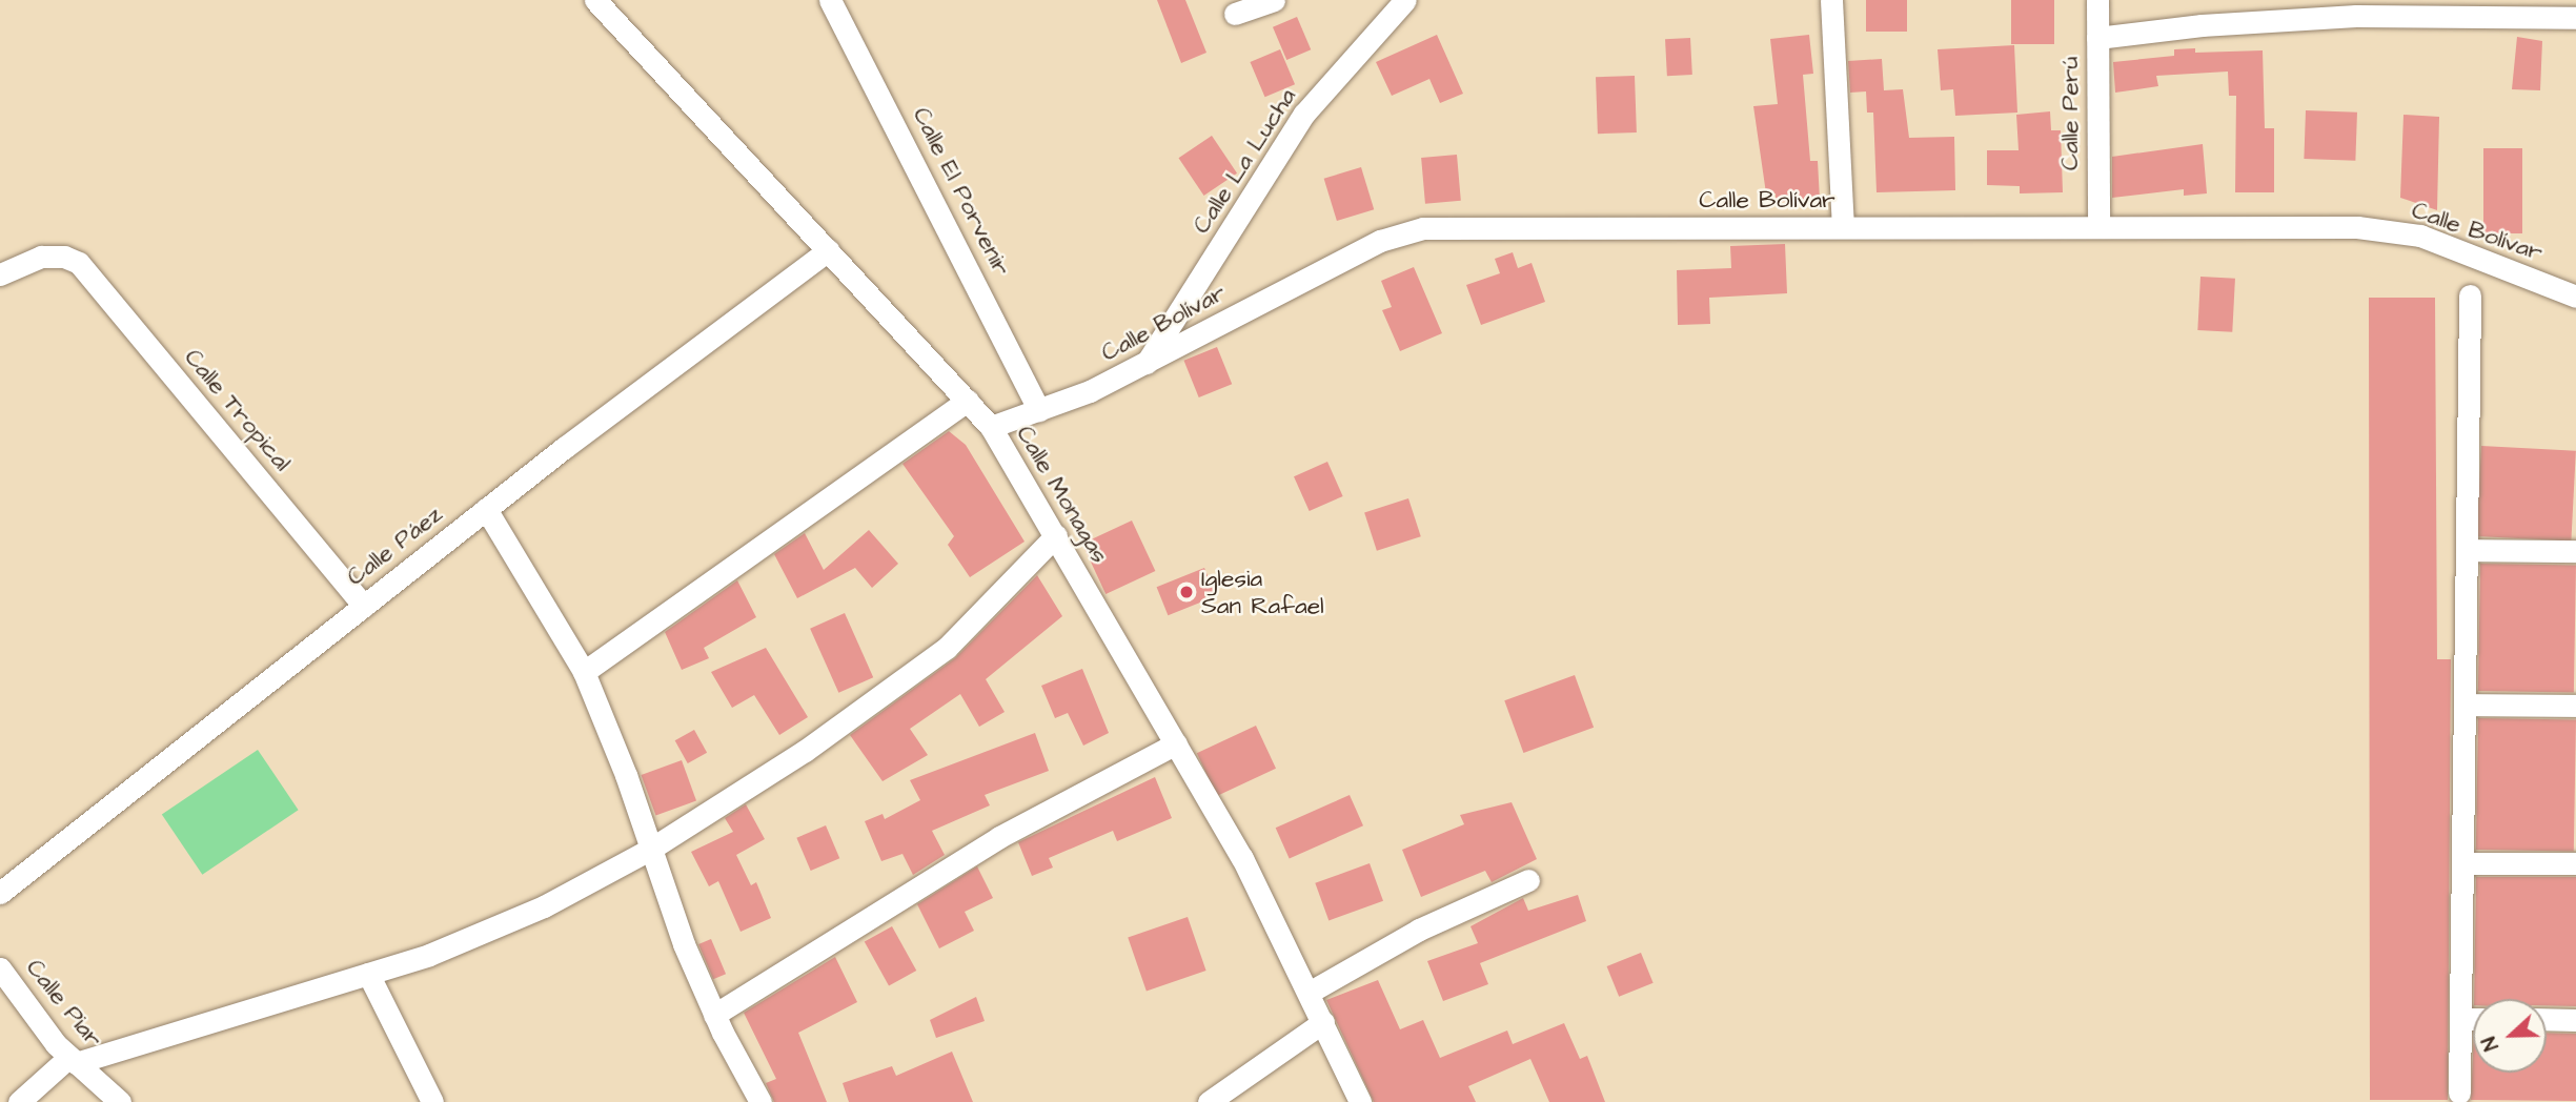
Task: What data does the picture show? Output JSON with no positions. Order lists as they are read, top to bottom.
{
  "streets": {
    "street": [
      "Calle Perú",
      "Calle La Lucha",
      "Calle El Porvenir",
      "Calle Bolívar",
      "Calle Tropical",
      "Calle Monagas",
      "Calle Páez",
      "Calle Piar"
    ]
  },
  "crossings": [
    ["Calle Perú", "Calle Bolívar"],
    ["Calle La Lucha", "Calle Bolívar"],
    ["Calle El Porvenir", "Calle Bolívar"],
    ["Calle Bolívar", "Calle Monagas"],
    ["Calle Tropical", "Calle Páez"],
    ["Calle Monagas", "Calle Páez"]
  ],
  "places": ["Iglesia San Rafael"],
  "north": "left"
}
